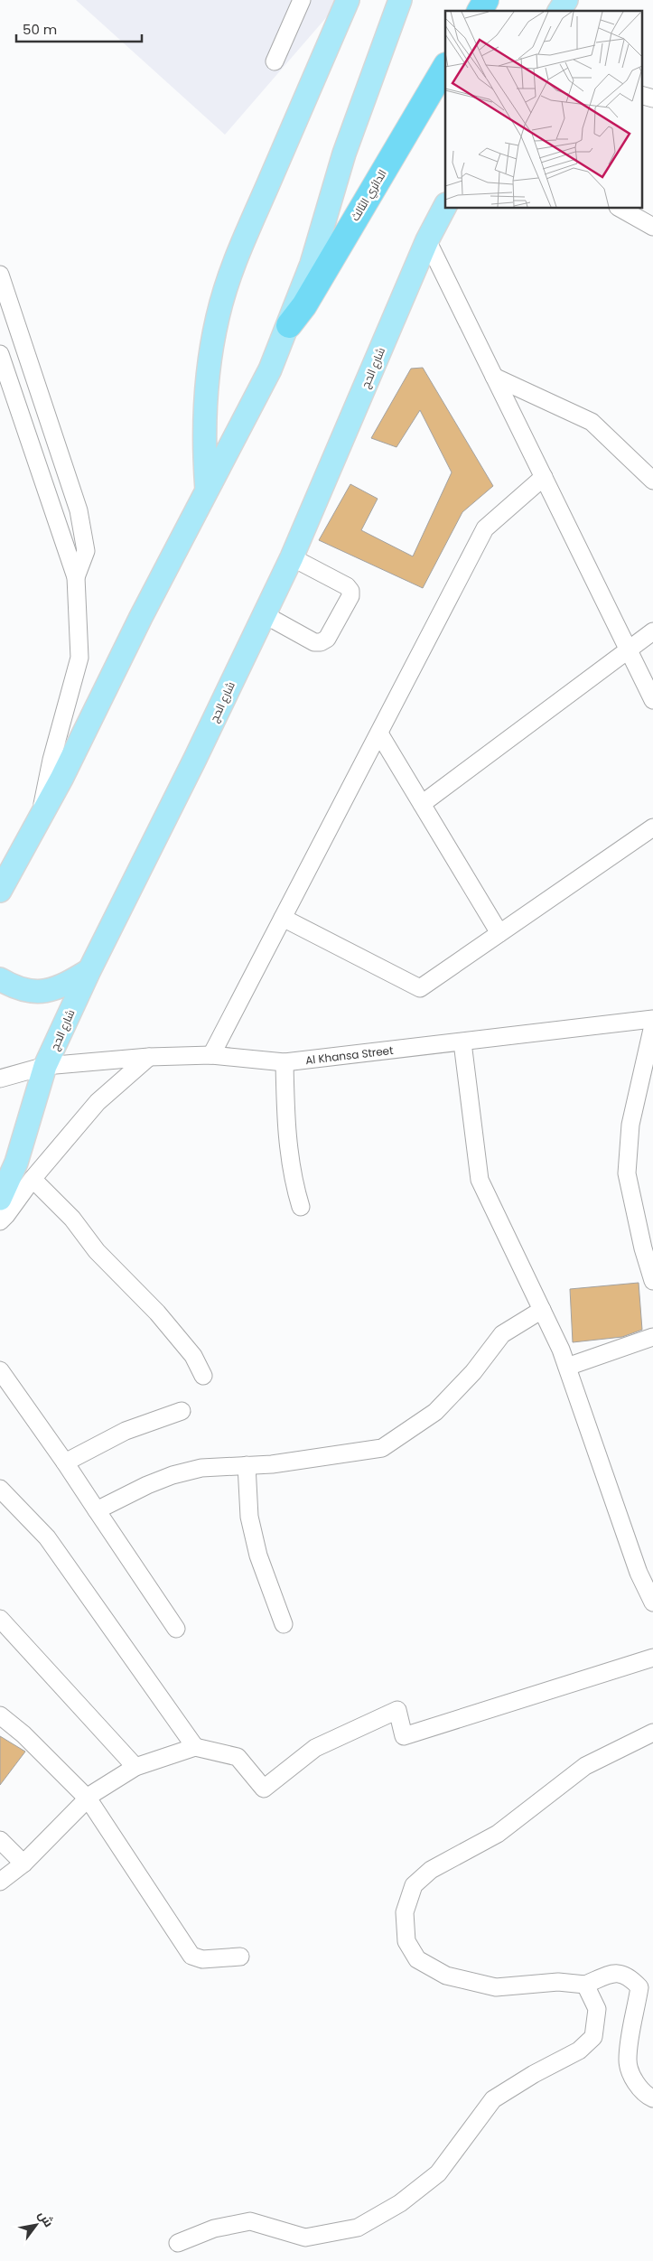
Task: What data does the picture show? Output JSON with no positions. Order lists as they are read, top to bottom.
{
  "streets": {
    "highway": ["الدائري الثالث"],
    "main road": ["شارع الحج"],
    "street": ["Al Khansa Street"]
  },
  "crossings": [
    ["شارع الحج", "Al Khansa Street"]
  ],
  "scale_bar": "50 m",
  "north": "top right"
}
